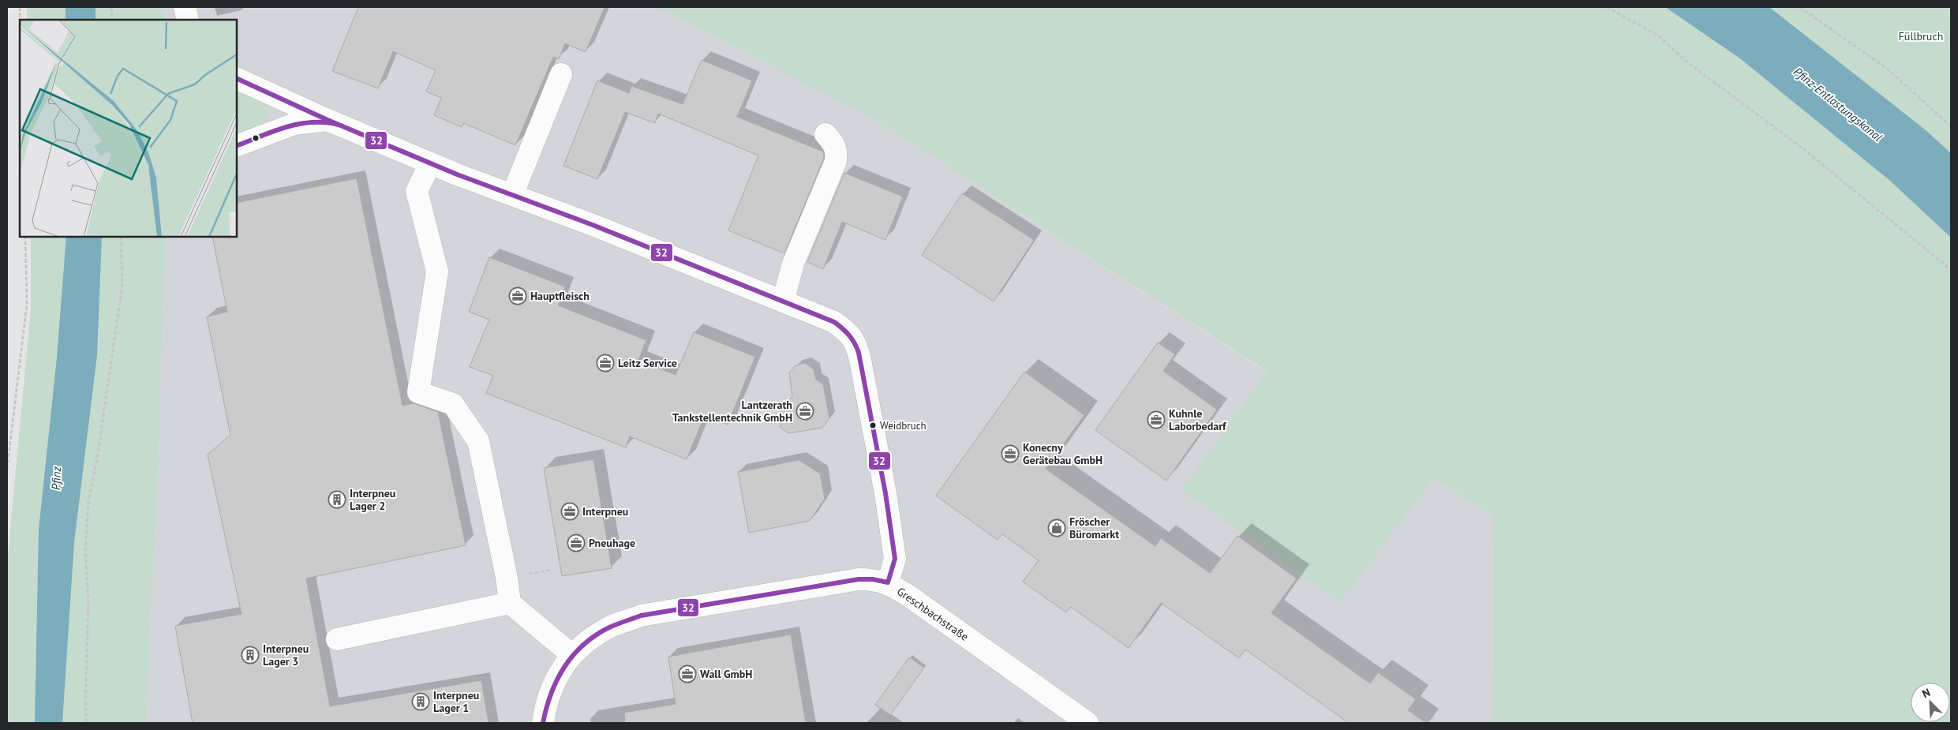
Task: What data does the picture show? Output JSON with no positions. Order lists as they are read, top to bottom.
{
  "streets": {
    "street": ["Greschbachstraße"]
  },
  "water": ["Pfinz-Entlastungskanal", "Pfinz"],
  "parks": ["Füllbruch"],
  "places": {
    "office": [
      "Hauptfleisch",
      "Leitz Service",
      "Lantzerath Tankstellentechnik GmbH",
      "Kuhnle Laborbedarf",
      "Konecny Gerätebau GmbH",
      "Interpneu",
      "Pneuhage",
      "Wall GmbH"
    ],
    "other": ["Weidbruch"],
    "building": ["Interpneu Lager 2", "Interpneu Lager 3", "Interpneu Lager 1"],
    "shop": ["Fröscher Büromarkt"]
  },
  "lines": ["transit line 32"],
  "north": "top left"
}
